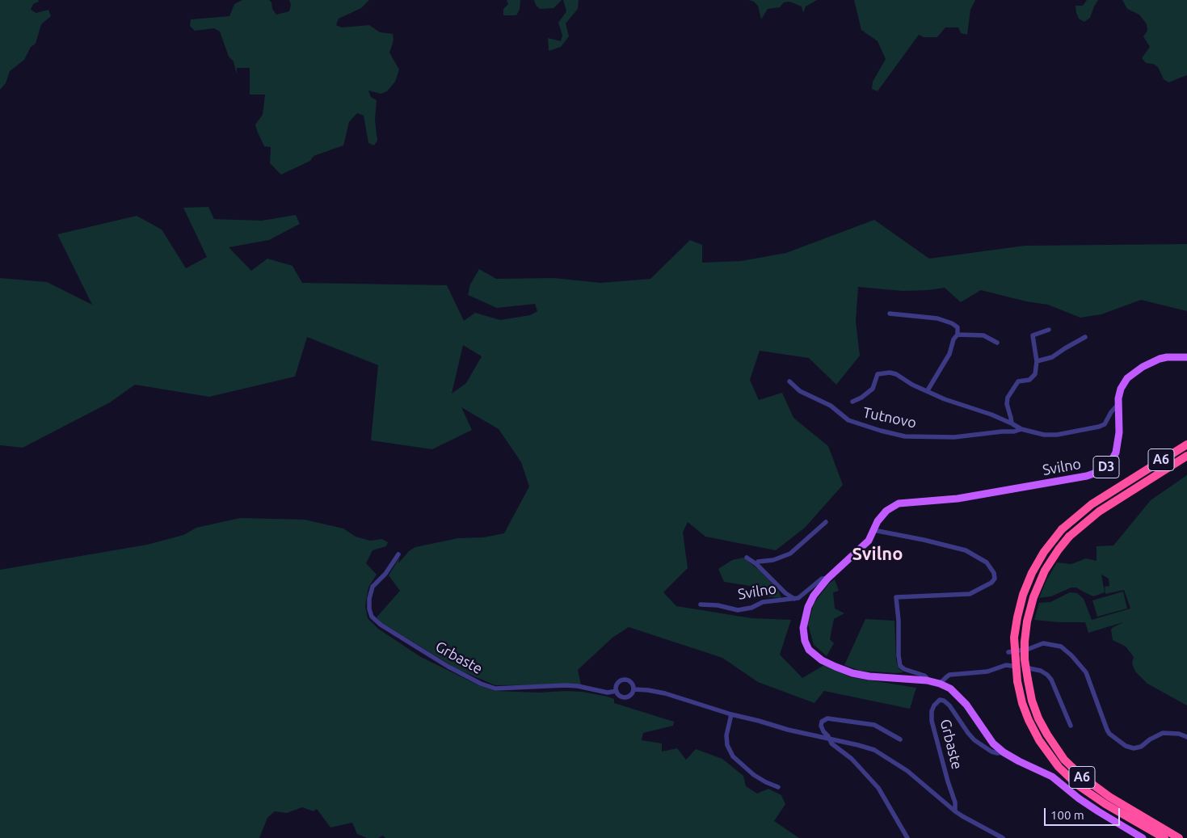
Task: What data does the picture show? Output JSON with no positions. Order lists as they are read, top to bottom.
{
  "streets": {
    "highway": ["A6"],
    "main road": ["Svilno", "D3"],
    "street": ["Tutnovo", "Grbaste"]
  },
  "crossings": [
    ["Tutnovo", "Svilno"],
    ["Svilno", "Grbaste"]
  ],
  "districts": ["Svilno"],
  "scale_bar": "100 m"
}
